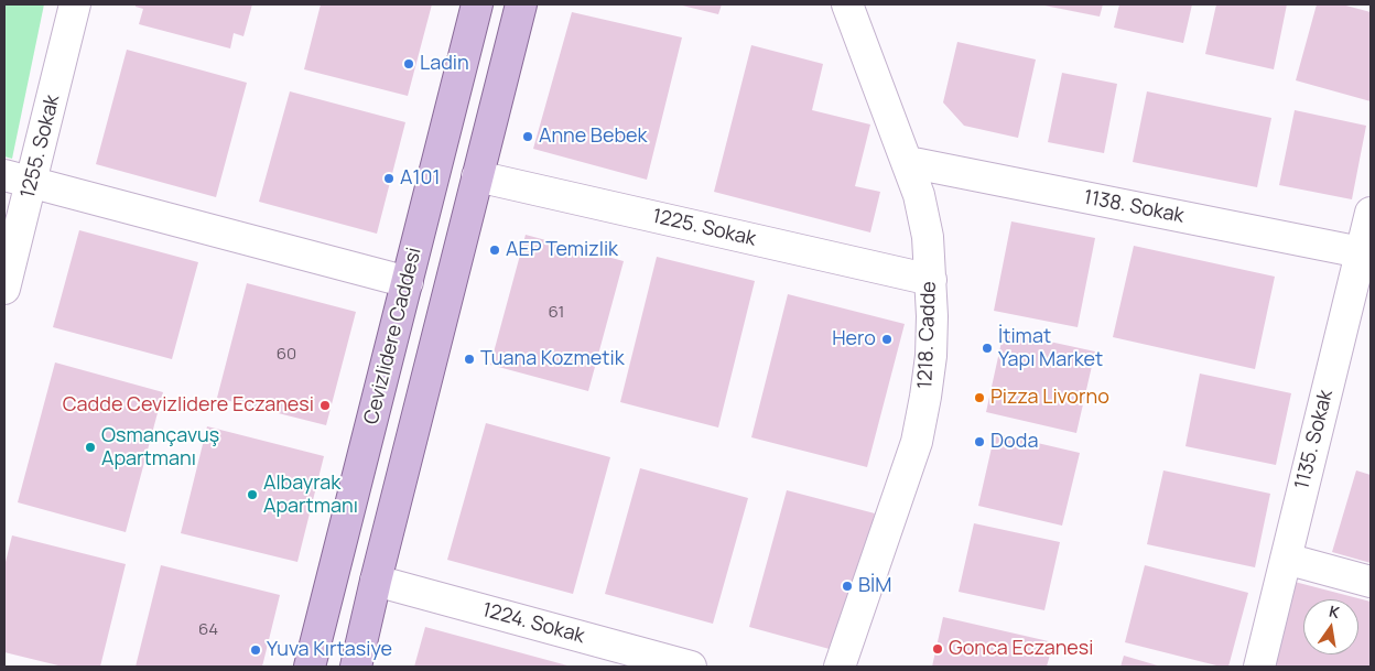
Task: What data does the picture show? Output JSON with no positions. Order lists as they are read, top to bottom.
{
  "streets": {
    "main road": ["Cevizlidere Caddesi"],
    "street": [
      "1255. Sokak",
      "1138. Sokak",
      "1225. Sokak",
      "1218. Cadde",
      "1135. Sokak",
      "1224. Sokak"
    ]
  },
  "crossings": [
    ["1138. Sokak", "1218. Cadde"],
    ["1138. Sokak", "1135. Sokak"],
    ["1225. Sokak", "1218. Cadde"]
  ],
  "places": [
    "Ladin",
    "Anne Bebek",
    "A101",
    "AEP Temizlik",
    "Hero",
    "İtimat Yapı Market",
    "Tuana Kozmetik",
    "Pizza Livorno",
    "Cadde Cevizlidere Eczanesi",
    "Doda",
    "Osmançavuş Apartmanı",
    "Albayrak Apartmanı",
    "BİM",
    "Gonca Eczanesi",
    "Yuva Kırtasiye"
  ],
  "house_numbers": ["61", "60", "64"],
  "north": "top"
}
